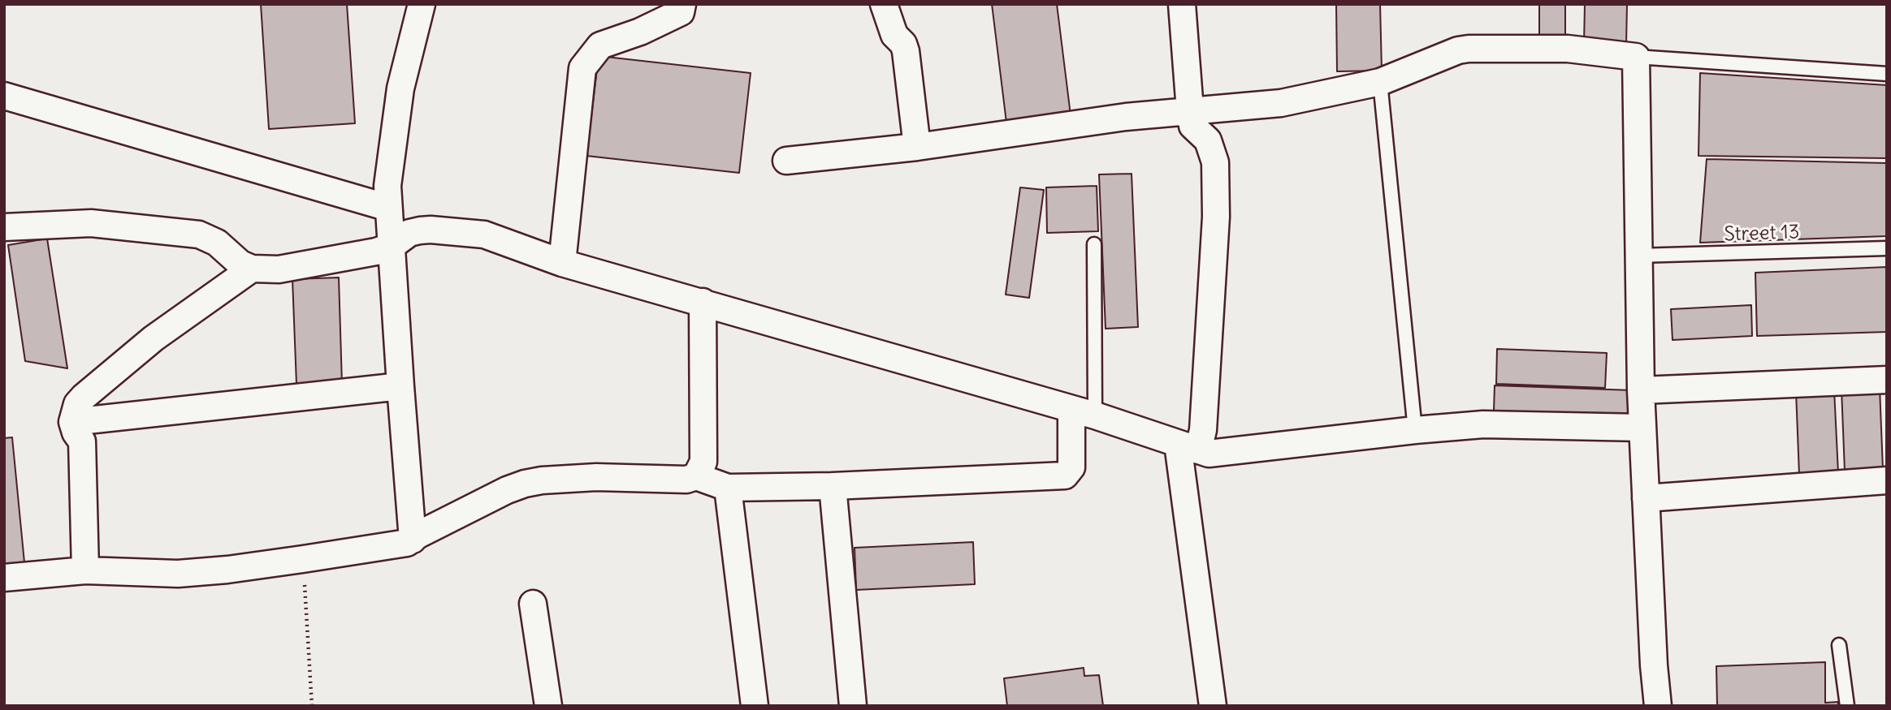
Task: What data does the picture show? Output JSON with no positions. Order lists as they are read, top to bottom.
{
  "streets": {
    "lane": ["Street 13"]
  }
}
